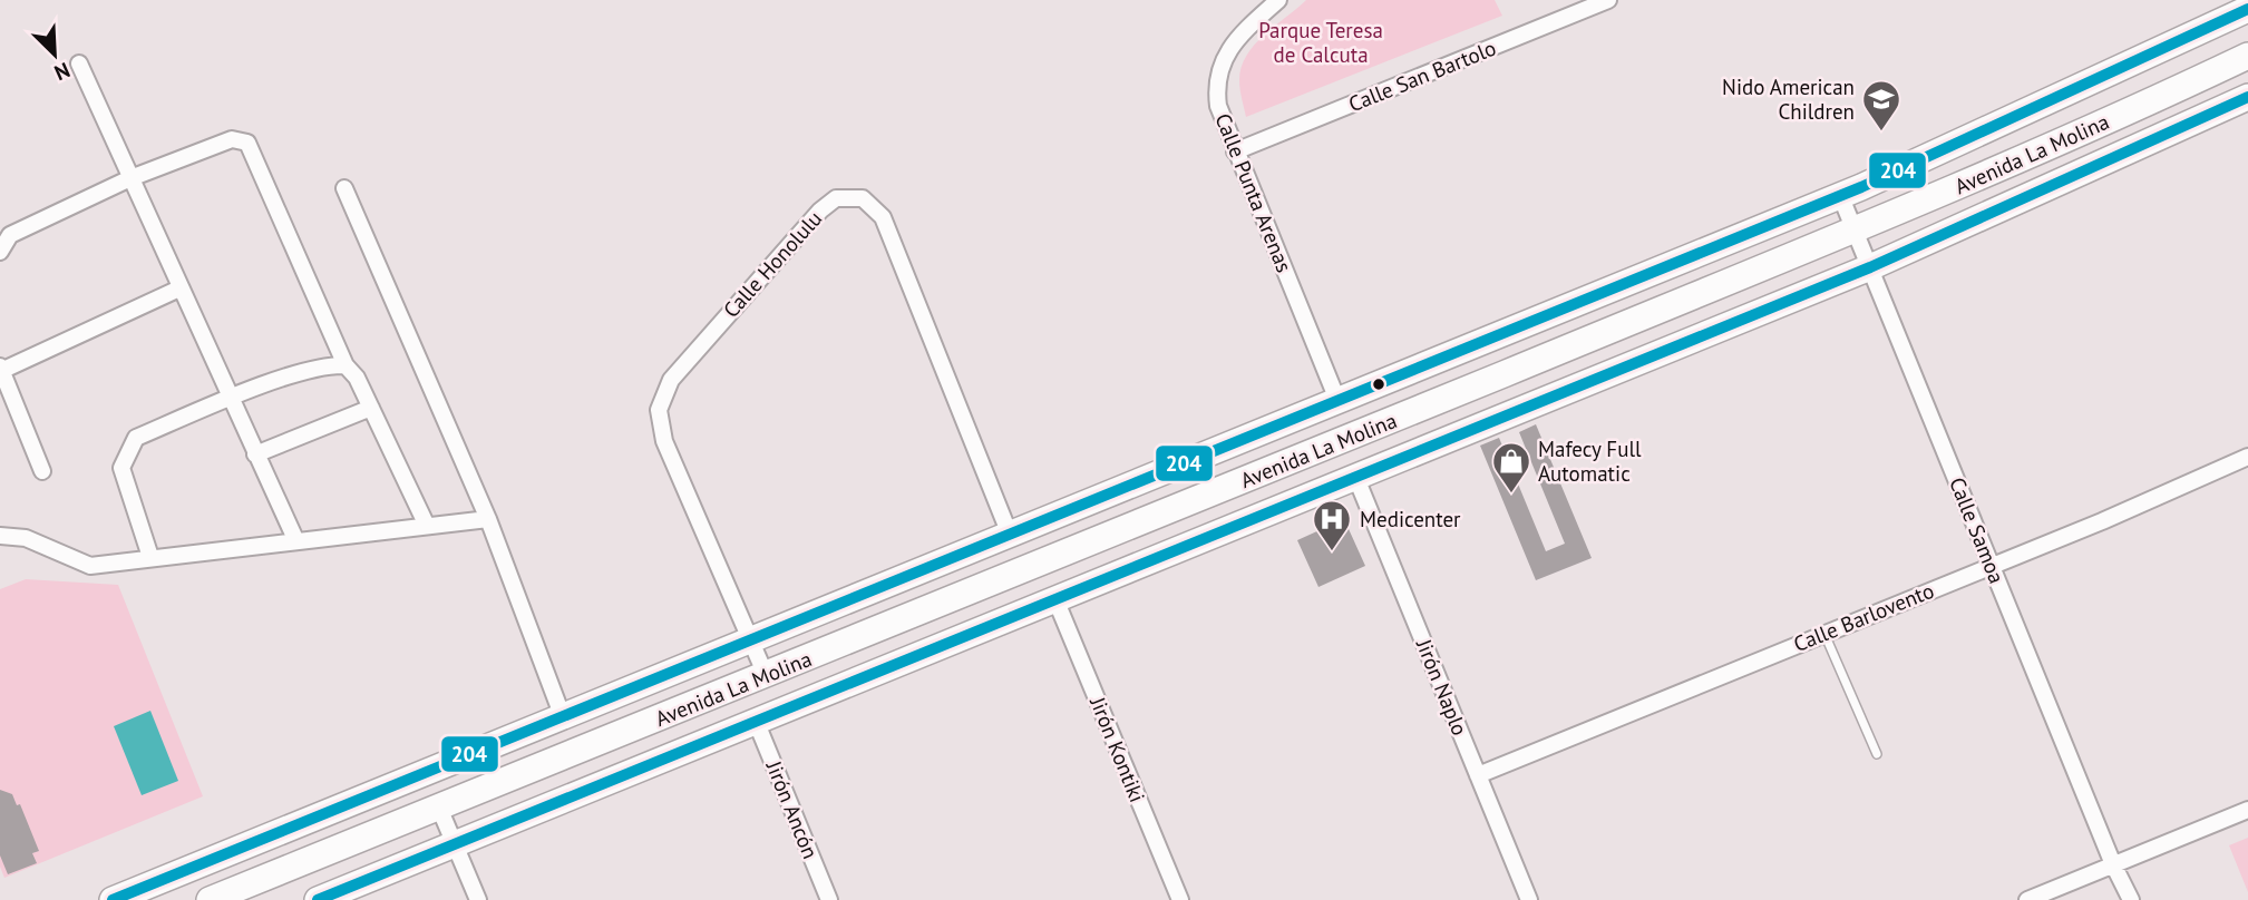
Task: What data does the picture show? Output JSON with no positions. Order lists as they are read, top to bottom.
{
  "streets": {
    "main road": ["Avenida La Molina"],
    "street": [
      "Calle San Bartolo",
      "Calle Punta Arenas",
      "Calle Honolulu",
      "Calle Samoa",
      "Calle Barlovento",
      "Jirón Naplo",
      "Jirón Kontiki",
      "Jirón Ancón"
    ]
  },
  "crossings": [
    ["Calle San Bartolo", "Calle Punta Arenas"],
    ["Avenida La Molina", "Calle Punta Arenas"],
    ["Avenida La Molina", "Calle Honolulu"],
    ["Avenida La Molina", "Calle Samoa"],
    ["Avenida La Molina", "Jirón Naplo"],
    ["Avenida La Molina", "Jirón Kontiki"],
    ["Avenida La Molina", "Jirón Ancón"],
    ["Calle Samoa", "Calle Barlovento"],
    ["Calle Barlovento", "Jirón Naplo"]
  ],
  "parks": ["Parque Teresa de Calcuta"],
  "places": {
    "school or university": ["Nido American Children"],
    "shop": ["Mafecy Full Automatic"],
    "hospital": ["Medicenter"]
  },
  "lines": ["transit line 204"],
  "north": "bottom right"
}
